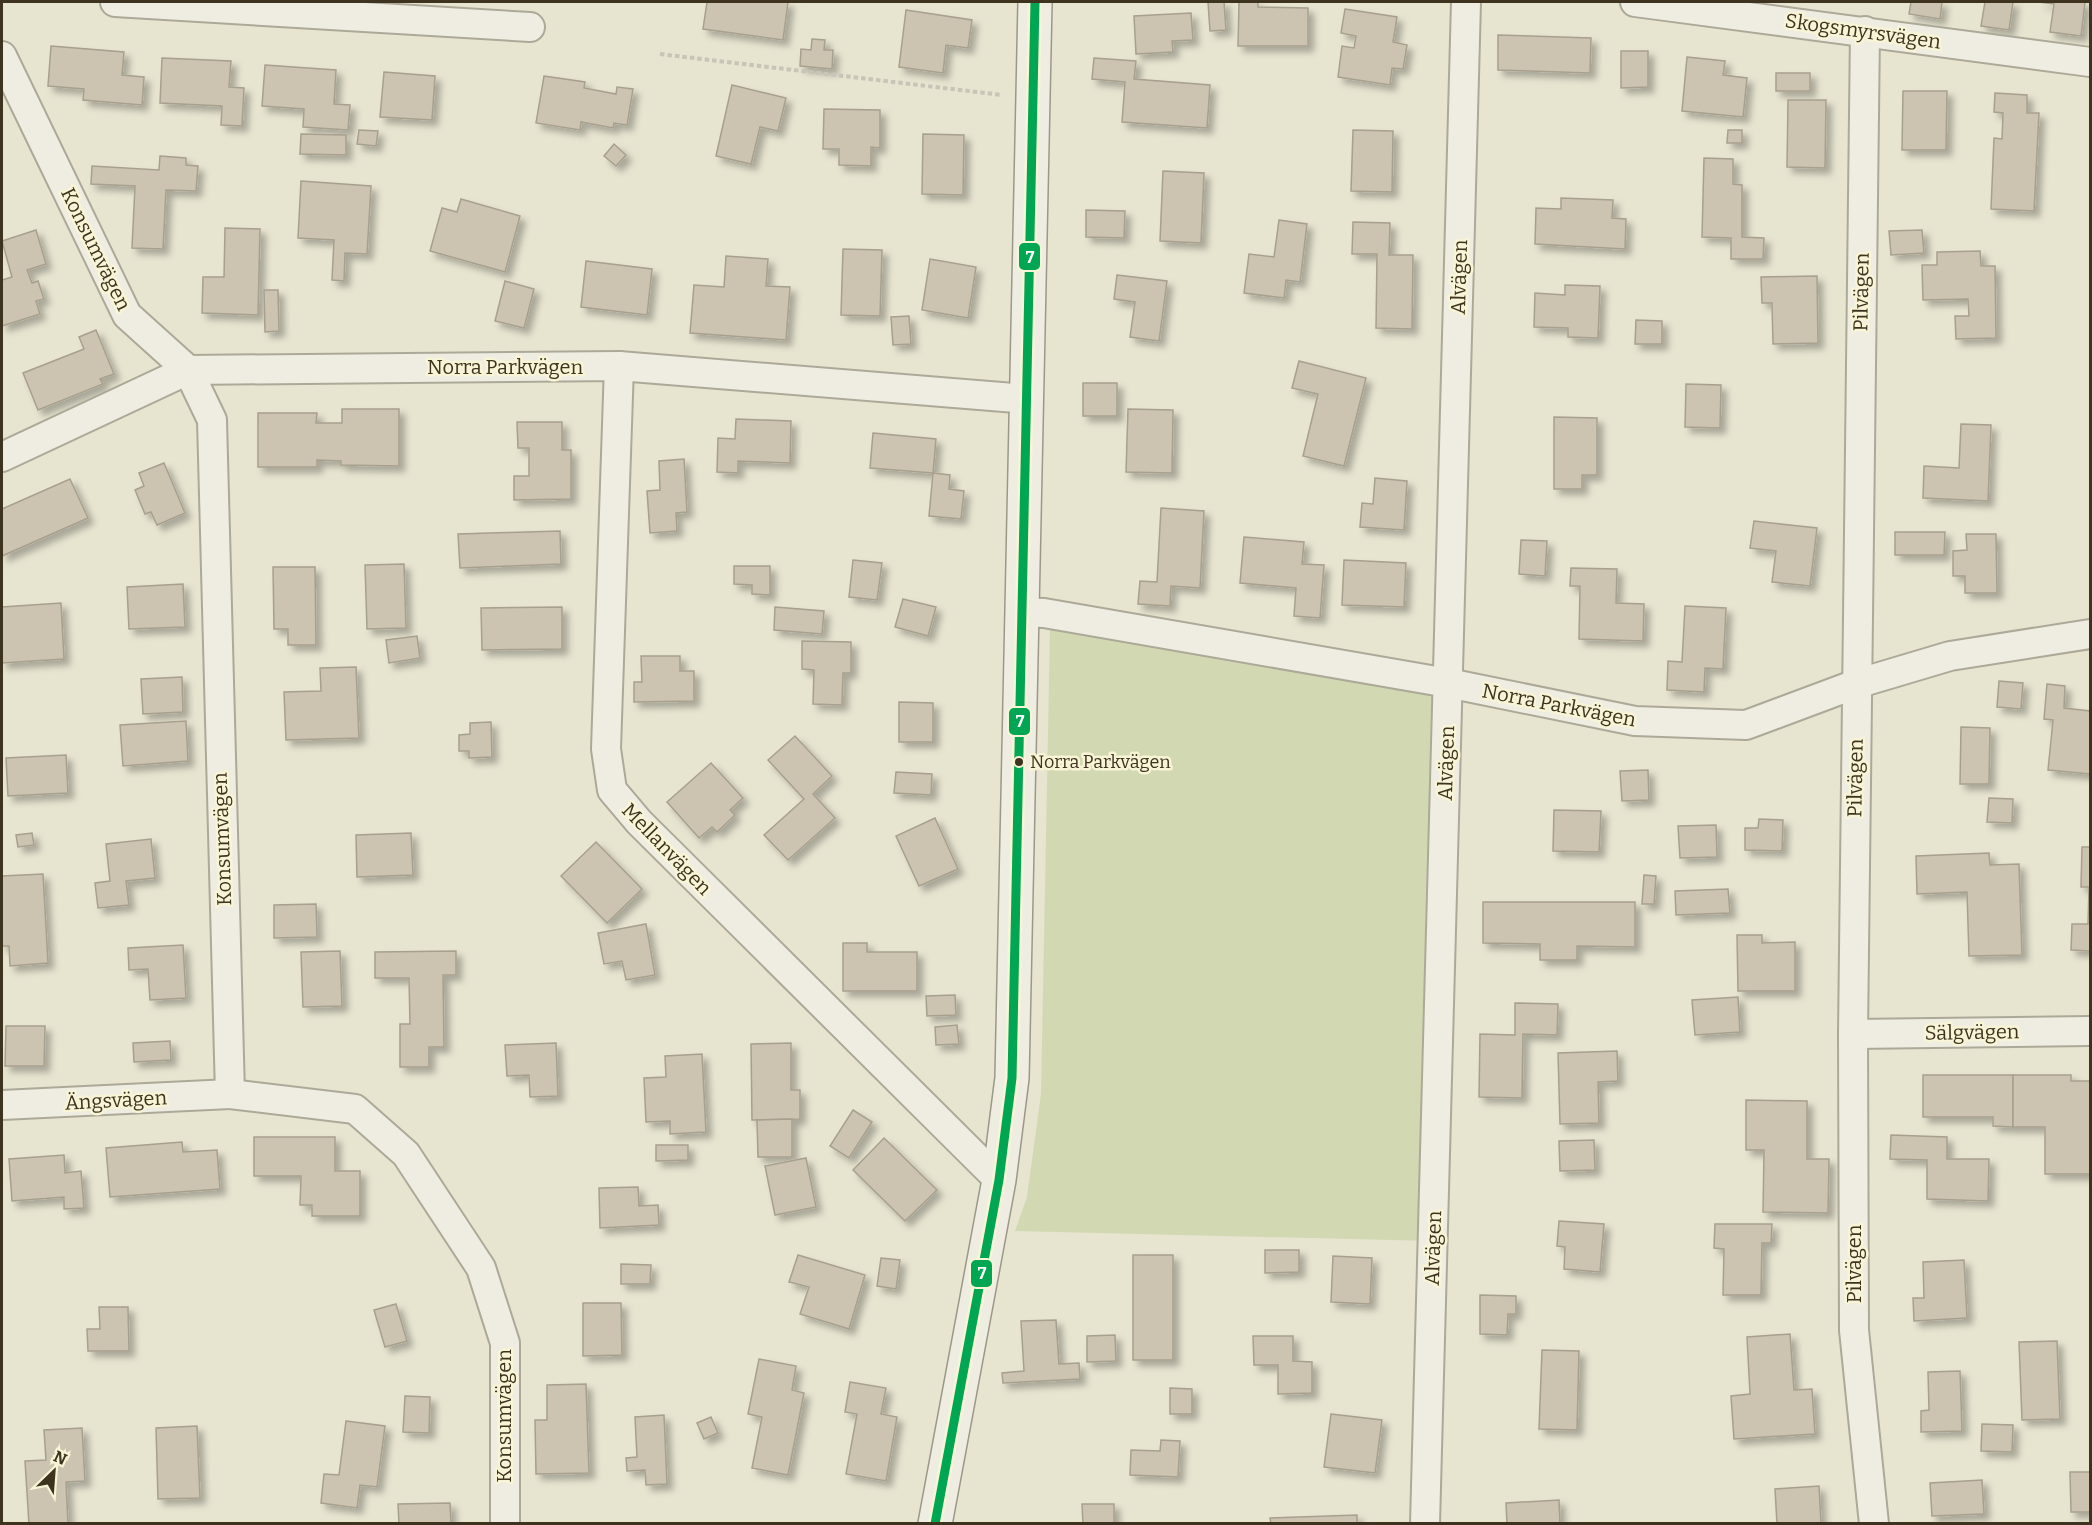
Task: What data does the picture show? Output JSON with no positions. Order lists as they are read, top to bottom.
{
  "streets": {
    "street": [
      "Skogsmyrsvägen",
      "Konsumvägen",
      "Alvägen",
      "Pilvägen",
      "Norra Parkvägen",
      "Mellanvägen",
      "Sälgvägen",
      "Ängsvägen"
    ]
  },
  "crossings": [
    ["Skogsmyrsvägen", "Pilvägen"],
    ["Konsumvägen", "Norra Parkvägen"],
    ["Konsumvägen", "Ängsvägen"],
    ["Alvägen", "Norra Parkvägen"],
    ["Pilvägen", "Norra Parkvägen"],
    ["Pilvägen", "Sälgvägen"],
    ["Norra Parkvägen", "Mellanvägen"]
  ],
  "places": ["Norra Parkvägen"],
  "lines": ["transit line 7"],
  "north": "top right"
}
